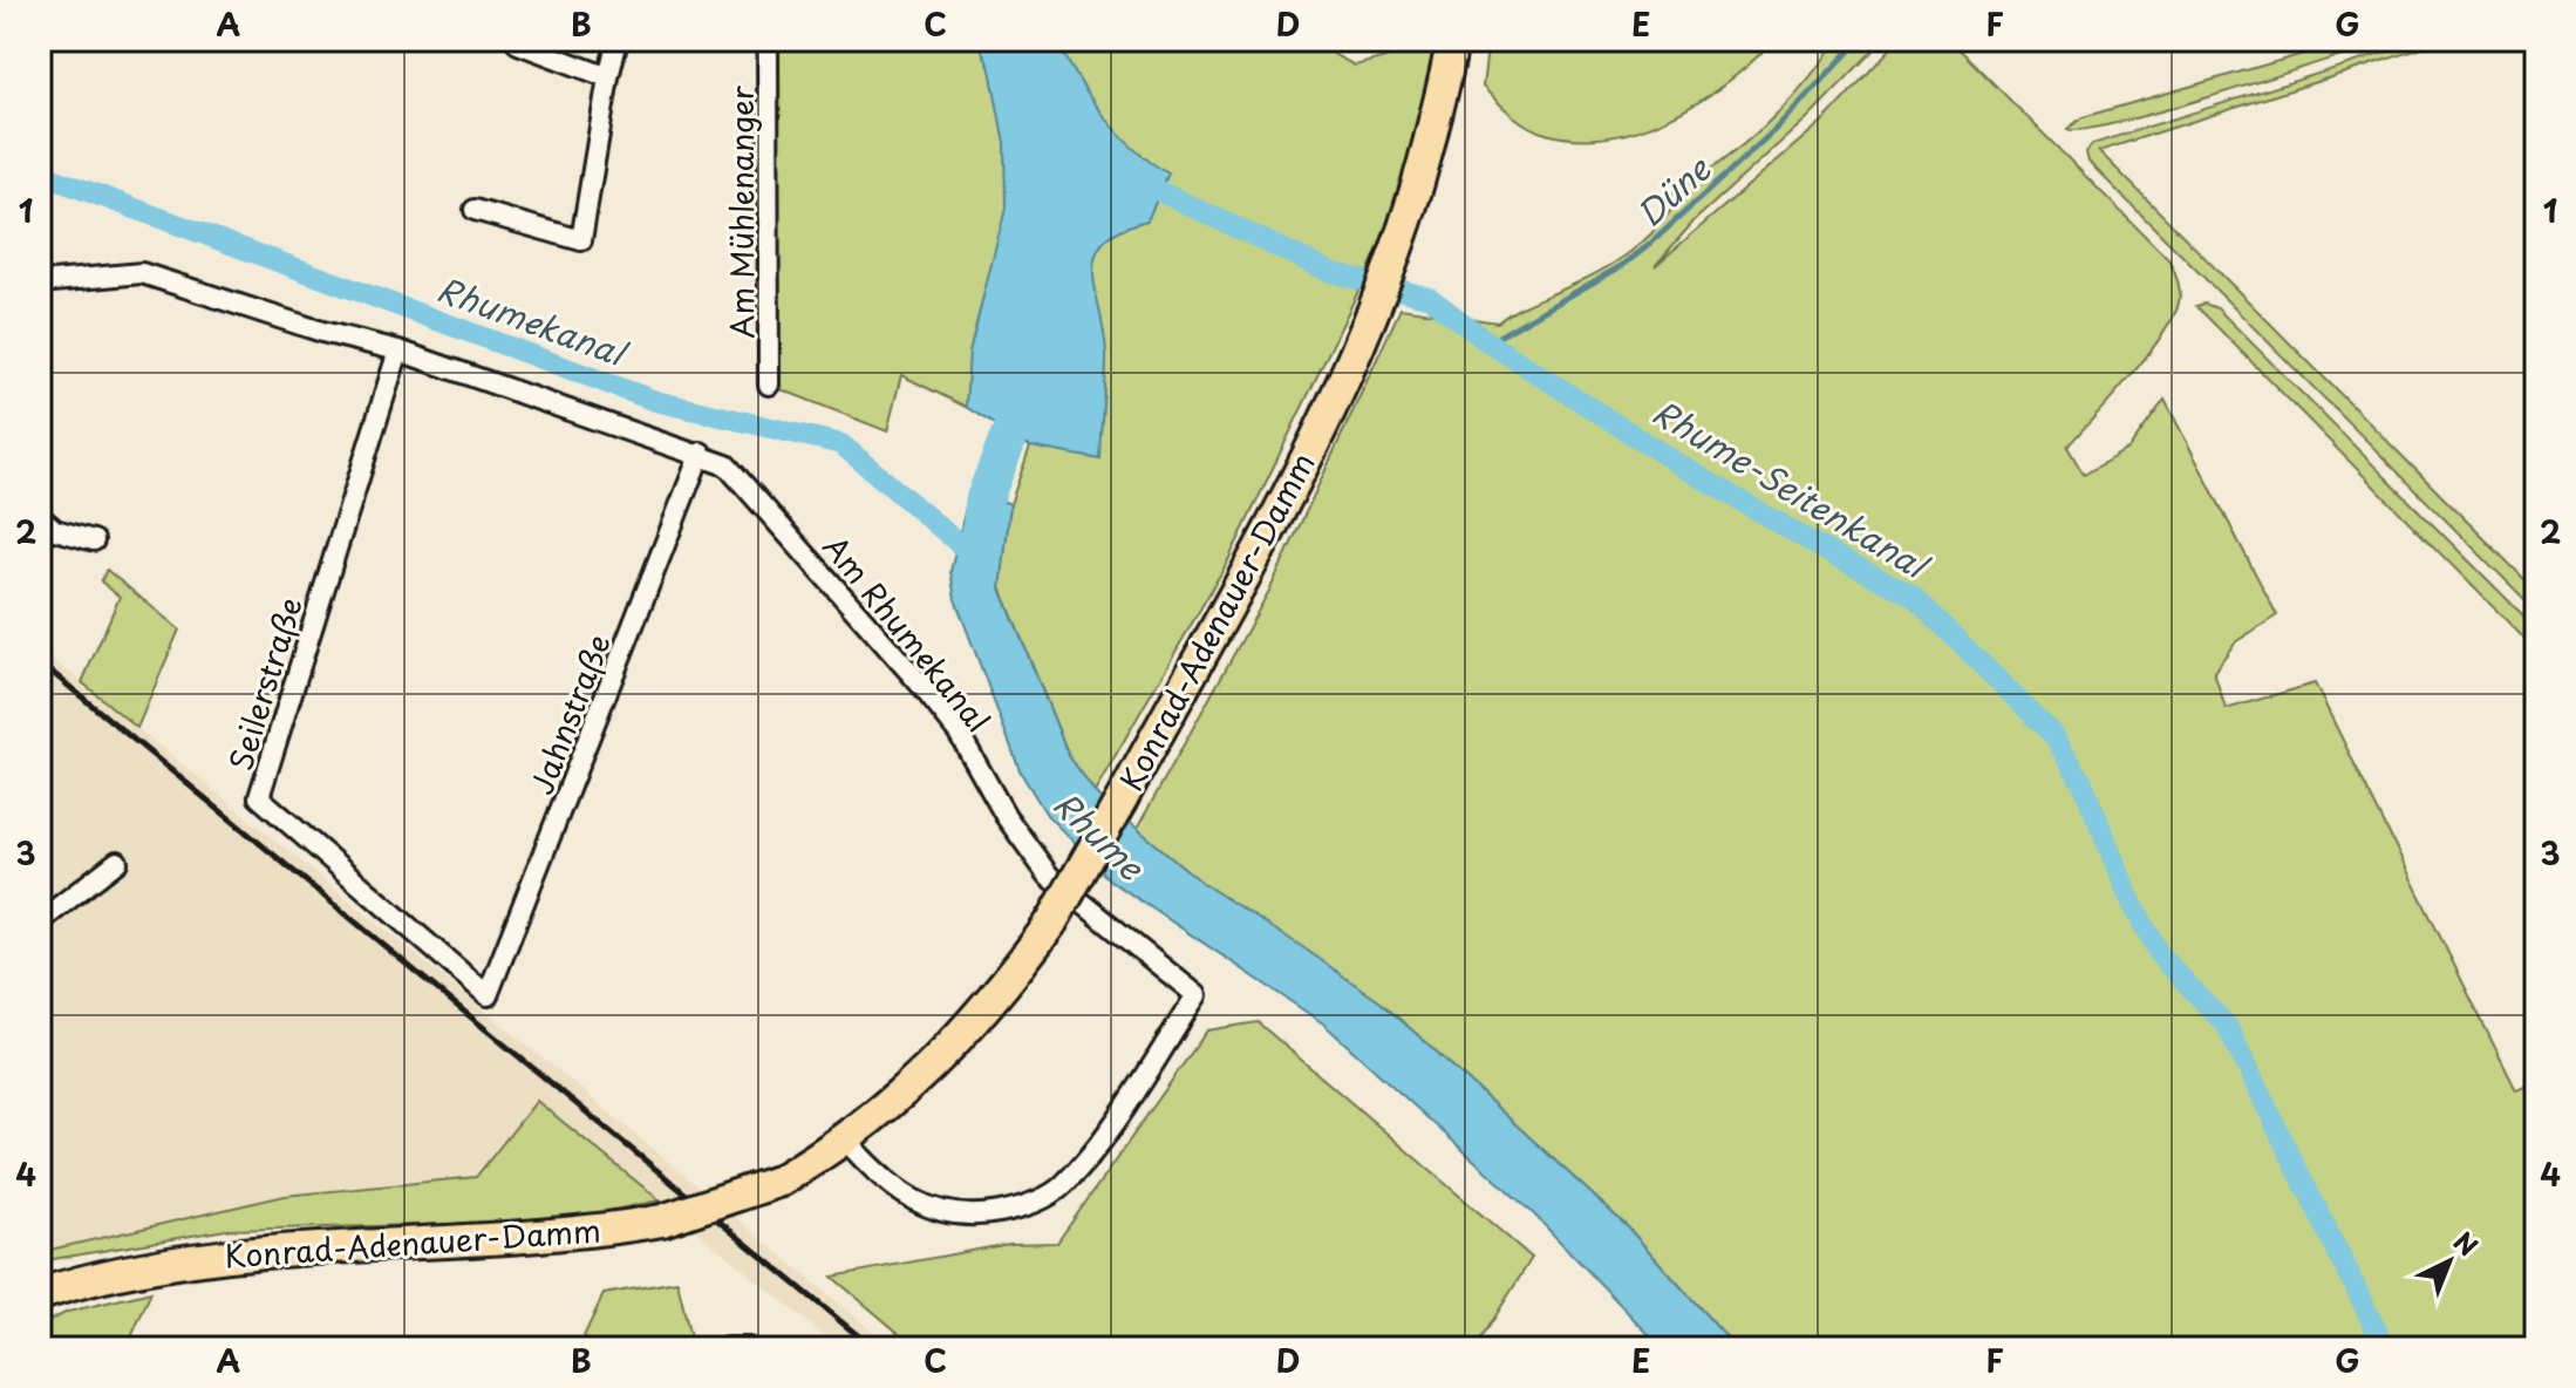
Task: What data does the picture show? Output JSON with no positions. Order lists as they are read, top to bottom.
{
  "streets": {
    "main road": ["Konrad-Adenauer-Damm"],
    "street": [
      "Am Mühlenanger",
      "Am Rhumekanal",
      "Seilerstraße",
      "Jahnstraße"
    ]
  },
  "crossings": [
    ["Konrad-Adenauer-Damm", "Am Rhumekanal"],
    ["Am Rhumekanal", "Seilerstraße"],
    ["Am Rhumekanal", "Jahnstraße"],
    ["Seilerstraße", "Jahnstraße"]
  ],
  "water": [
    "Düne",
    "Rhumekanal",
    "Rhume-Seitenkanal",
    "Rhume"
  ],
  "north": "top right",
  "grid": {
    "columns": [
      "A",
      "B",
      "C",
      "D",
      "E",
      "F",
      "G"
    ],
    "rows": [
      "1",
      "2",
      "3",
      "4"
    ]
  }
}
